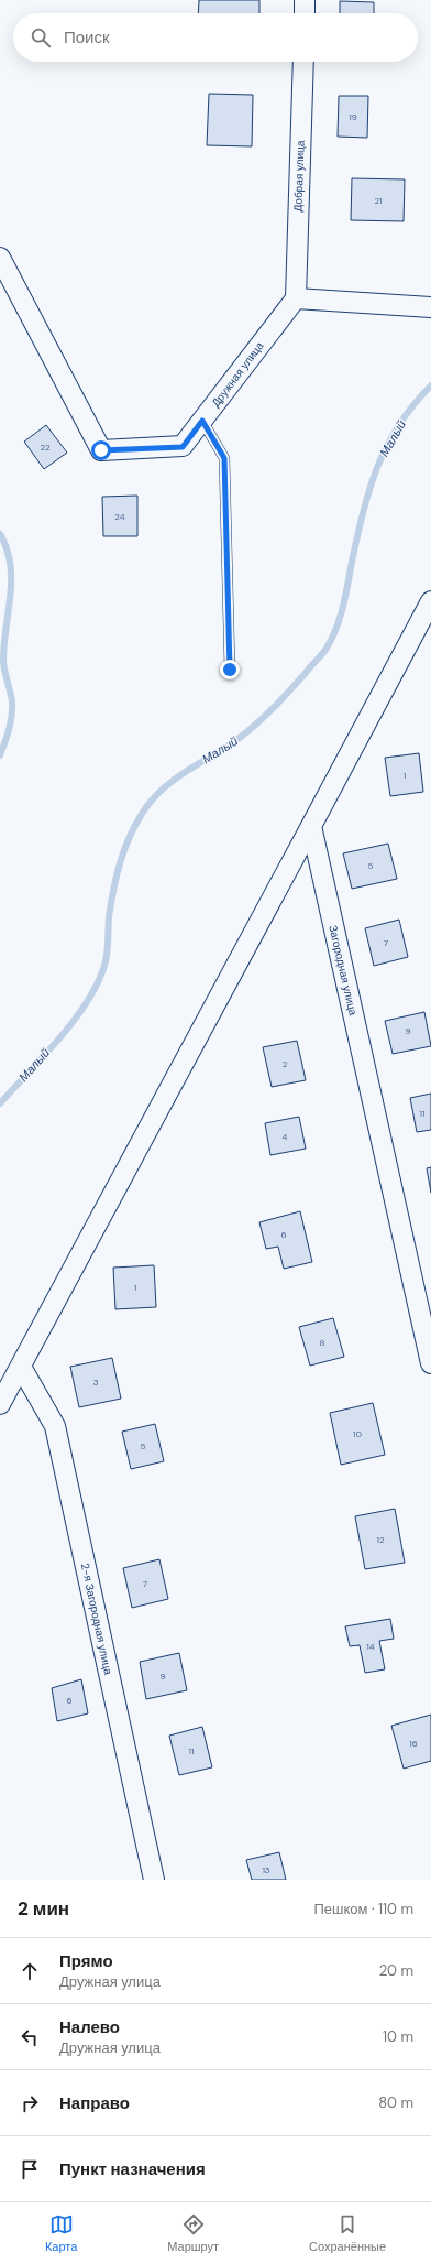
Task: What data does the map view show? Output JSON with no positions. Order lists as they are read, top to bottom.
{
  "streets": {
    "street": [
      "Добрая улица",
      "Дружная улица",
      "Загородная улица",
      "2-я Загородная улица"
    ]
  },
  "crossings": [
    ["Добрая улица", "Дружная улица"]
  ],
  "water": ["Малый"],
  "house_numbers": [
    "19",
    "21",
    "22",
    "24",
    "1",
    "5",
    "7",
    "9",
    "2",
    "11",
    "4",
    "6",
    "1",
    "8",
    "3",
    "10",
    "5",
    "12",
    "7",
    "14",
    "9",
    "6",
    "16",
    "11",
    "13"
  ],
  "page": {
    "search": "Поиск",
    "heading": ["2 мин", "Пешком · 110 m"],
    "list": [
      ["Прямо", "Дружная улица", "20 m"],
      ["Налево", "Дружная улица", "10 m"],
      ["Направо", "80 m"],
      "Пункт назначения"
    ],
    "nav": ["Карта", "Маршрут", "Сохранённые"]
  }
}
